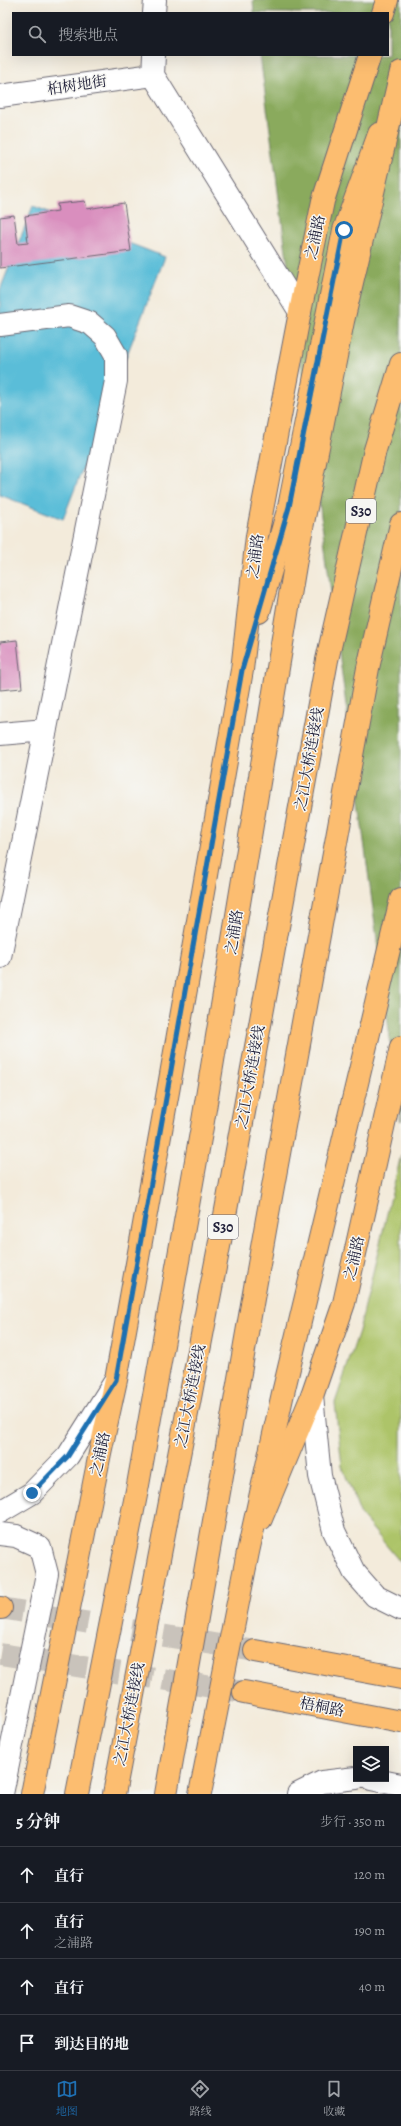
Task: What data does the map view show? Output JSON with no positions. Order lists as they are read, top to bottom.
{
  "streets": {
    "main road": [
      "之浦路",
      "S30",
      "之江大桥连接线",
      "梧桐路"
    ],
    "street": ["桕树地街"]
  },
  "page": {
    "search": "搜索地点",
    "heading": ["5 分钟", "步行 · 350 m"],
    "list": [
      ["直行", "120 m"],
      ["直行", "之浦路", "190 m"],
      ["直行", "40 m"],
      "到达目的地"
    ],
    "nav": ["地图", "路线", "收藏"]
  }
}
